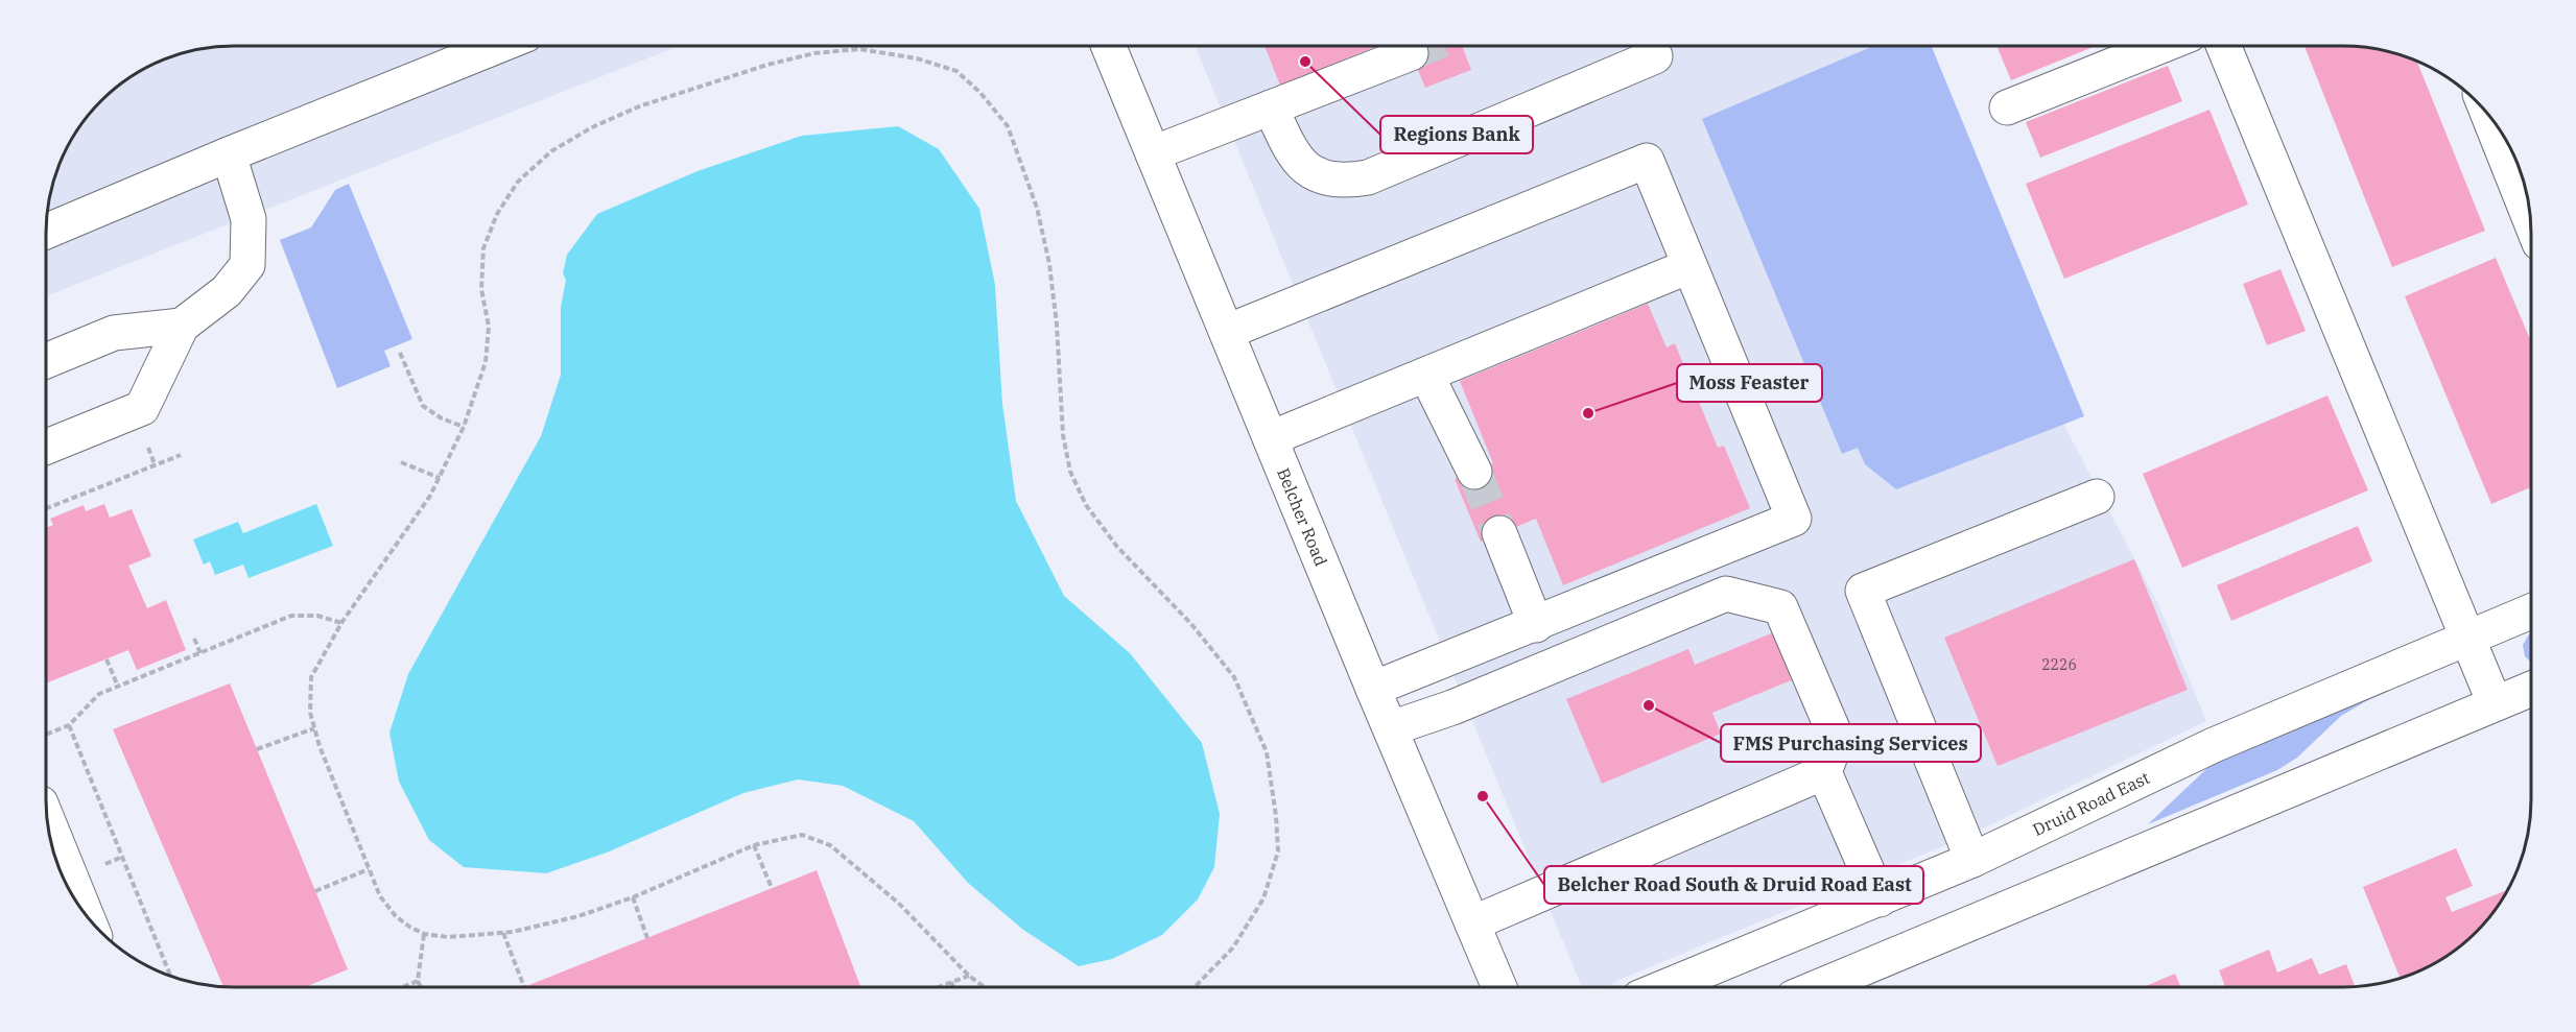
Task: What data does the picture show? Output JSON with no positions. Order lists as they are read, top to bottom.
{
  "streets": {
    "street": ["Belcher Road", "Druid Road East"]
  },
  "places": [
    "Regions Bank",
    "Moss Feaster",
    "FMS Purchasing Services",
    "Belcher Road South & Druid Road East"
  ],
  "house_numbers": ["2226"]
}
